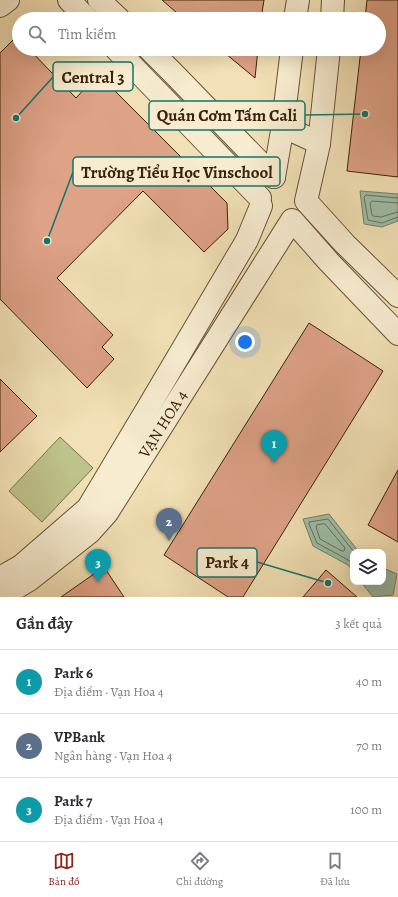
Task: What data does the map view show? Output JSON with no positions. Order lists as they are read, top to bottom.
{
  "streets": {
    "street": ["VẠN HOA 4"]
  },
  "places": [
    "Quán Cơm Tấm Cali",
    "Central 3",
    "Trường Tiểu Học Vinschool",
    "Park 4"
  ],
  "page": {
    "search": "Tìm kiếm",
    "pins": ["1", "2", "3"],
    "heading": ["Gần đây", "3 kết quả"],
    "list": [
      {
        "mark": "1",
        "name": "Park 6",
        "note": "Địa điểm · Vạn Hoa 4",
        "value": "40 m"
      },
      {
        "mark": "2",
        "name": "VPBank",
        "note": "Ngân hàng · Vạn Hoa 4",
        "value": "70 m"
      },
      {
        "mark": "3",
        "name": "Park 7",
        "note": "Địa điểm · Vạn Hoa 4",
        "value": "100 m"
      }
    ],
    "nav": ["Bản đồ", "Chỉ đường", "Đã lưu"]
  }
}
